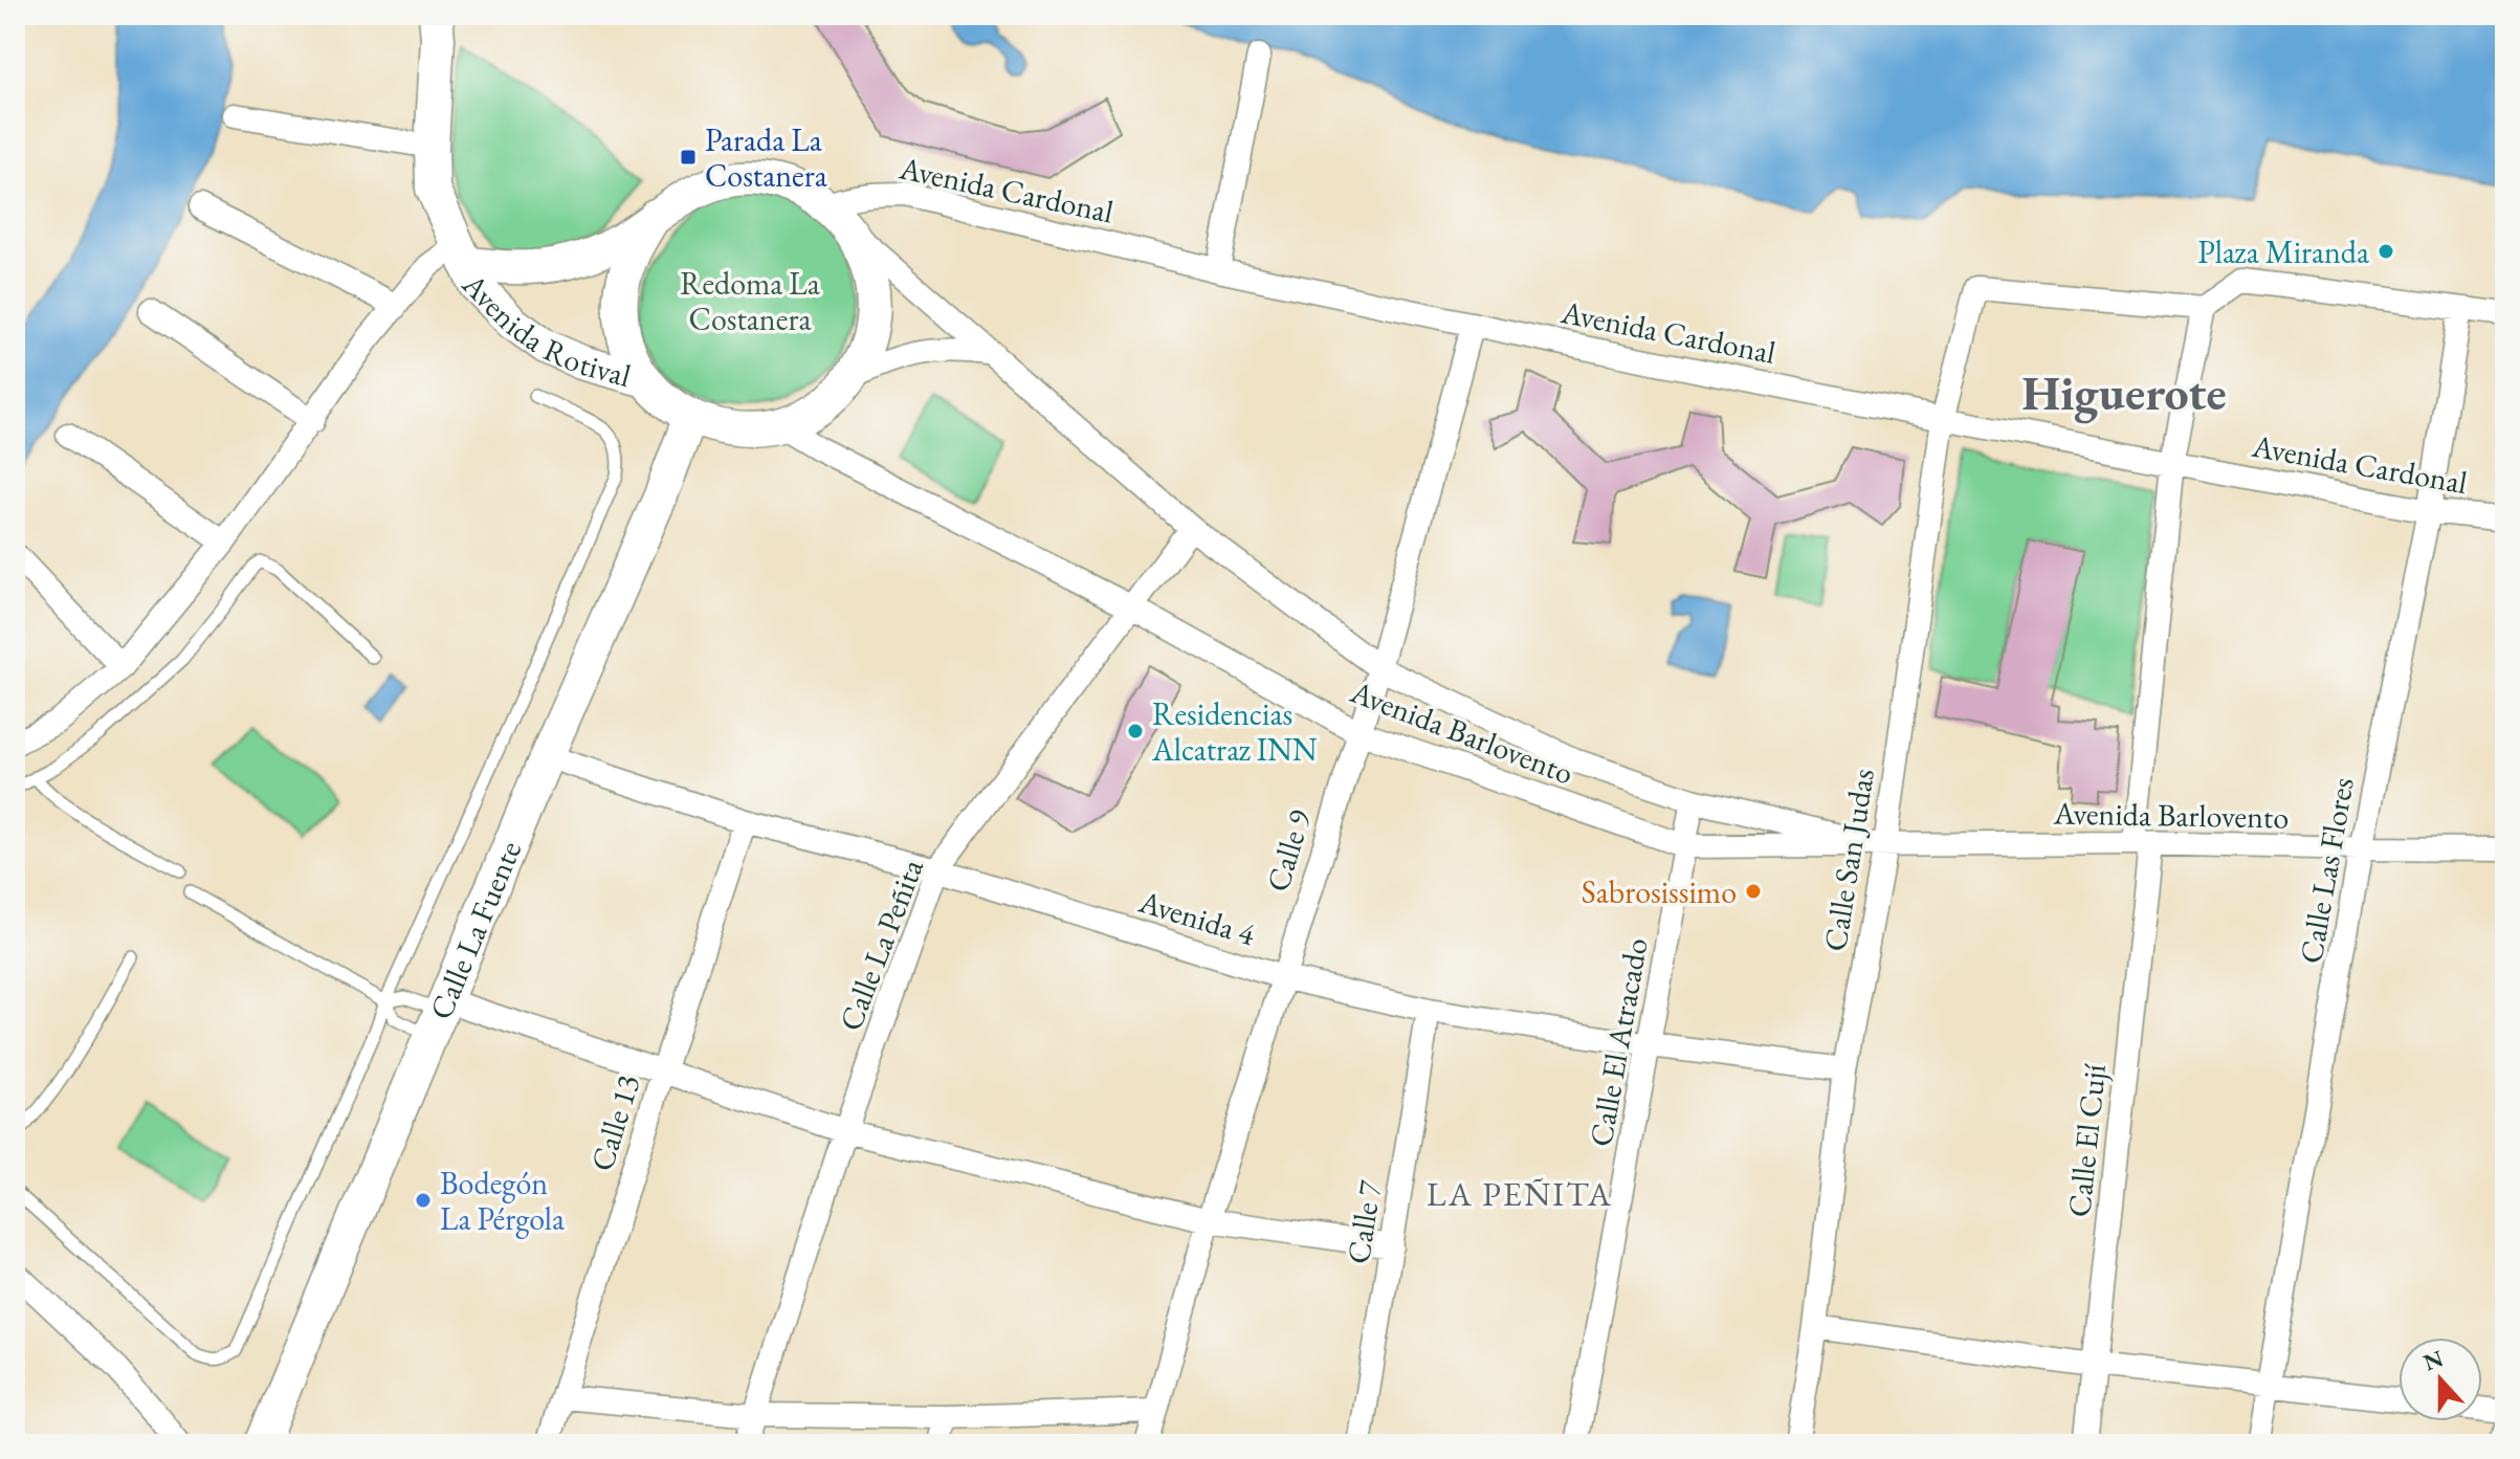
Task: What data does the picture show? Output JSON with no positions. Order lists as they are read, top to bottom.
{
  "streets": {
    "main road": ["Avenida Rotival", "Calle La Fuente"],
    "street": [
      "Avenida Cardonal",
      "Avenida Barlovento",
      "Calle 9",
      "Calle San Judas",
      "Calle Las Flores",
      "Avenida 4",
      "Calle La Peñita",
      "Calle El Atracado",
      "Calle 13",
      "Calle El Cují",
      "Calle 7"
    ]
  },
  "crossings": [
    ["Avenida Cardonal", "Avenida Rotival"],
    ["Avenida Cardonal", "Avenida Barlovento"],
    ["Avenida Cardonal", "Calle 9"],
    ["Avenida Cardonal", "Calle San Judas"],
    ["Avenida Cardonal", "Calle Las Flores"],
    ["Avenida Cardonal", "Calle La Fuente"],
    ["Avenida Cardonal", "Calle El Cují"],
    ["Avenida Rotival", "Avenida Barlovento"],
    ["Avenida Rotival", "Calle La Fuente"],
    ["Avenida Barlovento", "Calle 9"],
    ["Avenida Barlovento", "Calle San Judas"],
    ["Avenida Barlovento", "Calle Las Flores"],
    ["Avenida Barlovento", "Calle La Fuente"],
    ["Avenida Barlovento", "Calle La Peñita"],
    ["Avenida Barlovento", "Calle El Atracado"],
    ["Avenida Barlovento", "Calle El Cují"],
    ["Calle 9", "Avenida 4"],
    ["Calle San Judas", "Avenida 4"],
    ["Calle San Judas", "Calle El Cují"],
    ["Avenida 4", "Calle La Fuente"],
    ["Avenida 4", "Calle La Peñita"],
    ["Avenida 4", "Calle El Atracado"],
    ["Avenida 4", "Calle 13"],
    ["Avenida 4", "Calle 7"]
  ],
  "districts": ["Higuerote", "LA PEÑITA"],
  "parks": ["Redoma La Costanera"],
  "places": {
    "transit": ["Parada La Costanera"],
    "other": [
      "Plaza Miranda",
      "Residencias Alcatraz INN",
      "Sabrosissimo",
      "Bodegón La Pérgola"
    ]
  },
  "north": "top"
}
